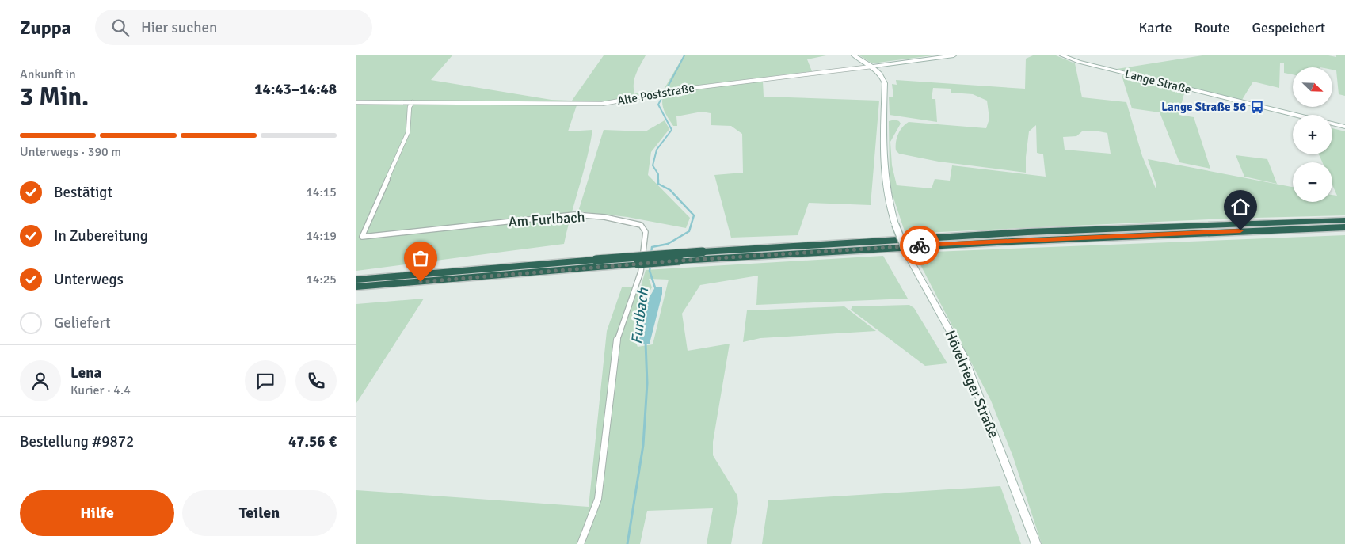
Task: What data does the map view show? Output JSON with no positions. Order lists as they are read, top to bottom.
{
  "streets": {
    "main road": ["Lange Straße", "Alte Poststraße", "Hövelrieger Straße"],
    "street": ["Am Furlbach"]
  },
  "crossings": [
    ["Alte Poststraße", "Am Furlbach"],
    ["Alte Poststraße", "Hövelrieger Straße"]
  ],
  "water": ["Furlbach"],
  "places": {
    "bus stop": ["Lange Straße 56"]
  },
  "north": "bottom right",
  "page": {
    "header": "Zuppa",
    "search": "Hier suchen",
    "nav": ["Karte", "Route", "Gespeichert"],
    "heading": ["3 Min.", "Ankunft in", "14:43–14:48"],
    "panel": [
      "Lena",
      "Kurier · 4.4",
      "Bestellung #9872",
      "47.56 €"
    ],
    "map_buttons": ["+", "−"],
    "bar": "Unterwegs · 390 m",
    "list": [
      ["Bestätigt", "14:15"],
      ["In Zubereitung", "14:19"],
      ["Unterwegs", "14:25"],
      "Geliefert"
    ],
    "buttons": ["Hilfe", "Teilen"]
  }
}
